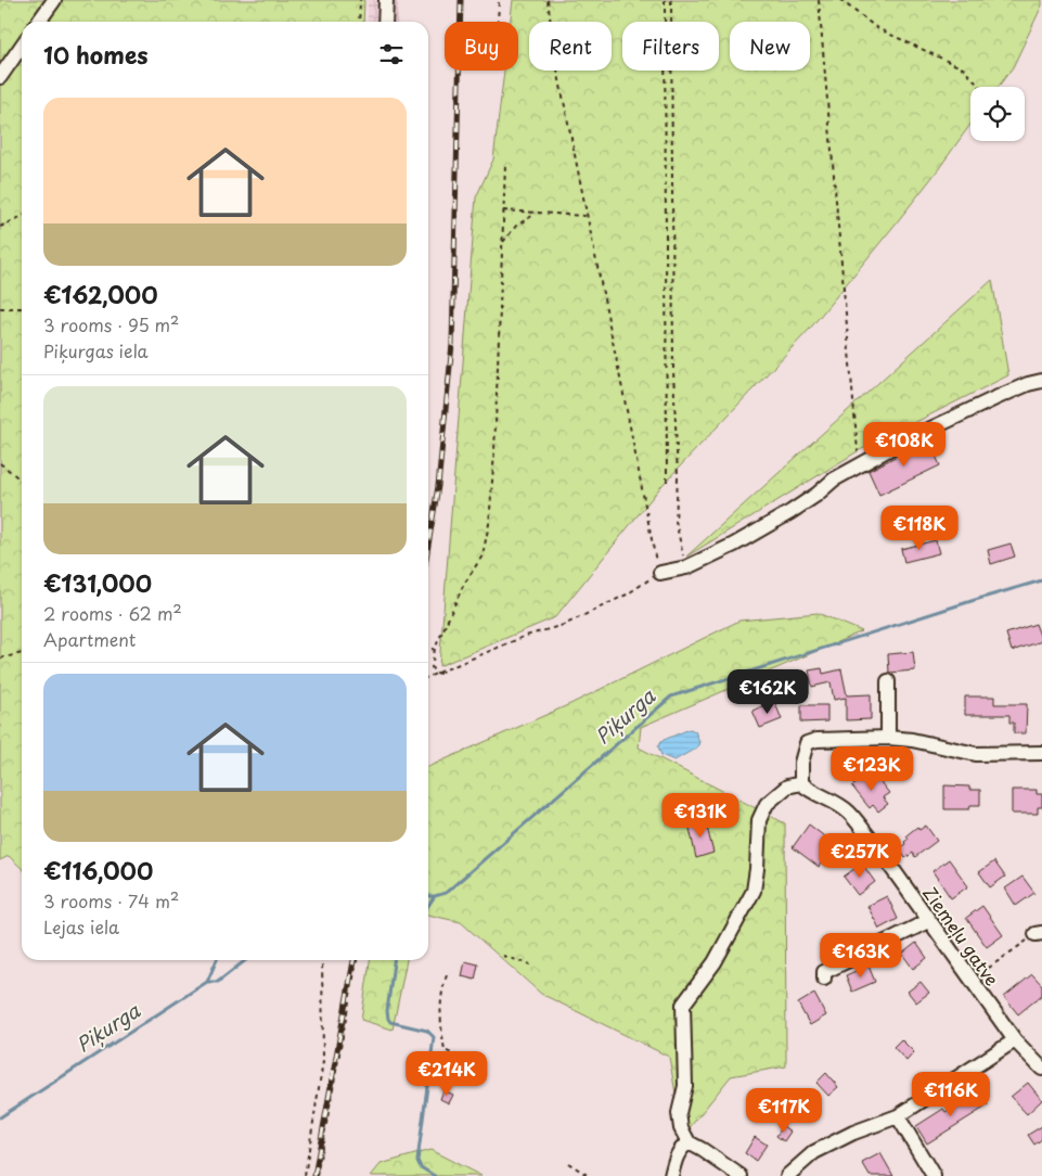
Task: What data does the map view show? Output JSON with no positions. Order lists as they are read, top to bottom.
{
  "streets": {
    "street": ["Ziemeļu gatve"]
  },
  "water": ["Piķurga"],
  "page": {
    "chip": [
      "Buy",
      "Rent",
      "Filters",
      "New"
    ],
    "heading": "10 homes",
    "list": [
      {
        "name": "€162,000",
        "note": "3 rooms · 95 m² · Piķurgas iela"
      },
      {
        "name": "€131,000",
        "note": "2 rooms · 62 m² · Apartment"
      },
      {
        "name": "€116,000",
        "note": "3 rooms · 74 m² · Lejas iela"
      }
    ],
    "price": [
      "€108K",
      "€118K",
      "€162K",
      "€123K",
      "€131K",
      "€257K",
      "€163K",
      "€214K",
      "€116K",
      "€117K"
    ]
  }
}
